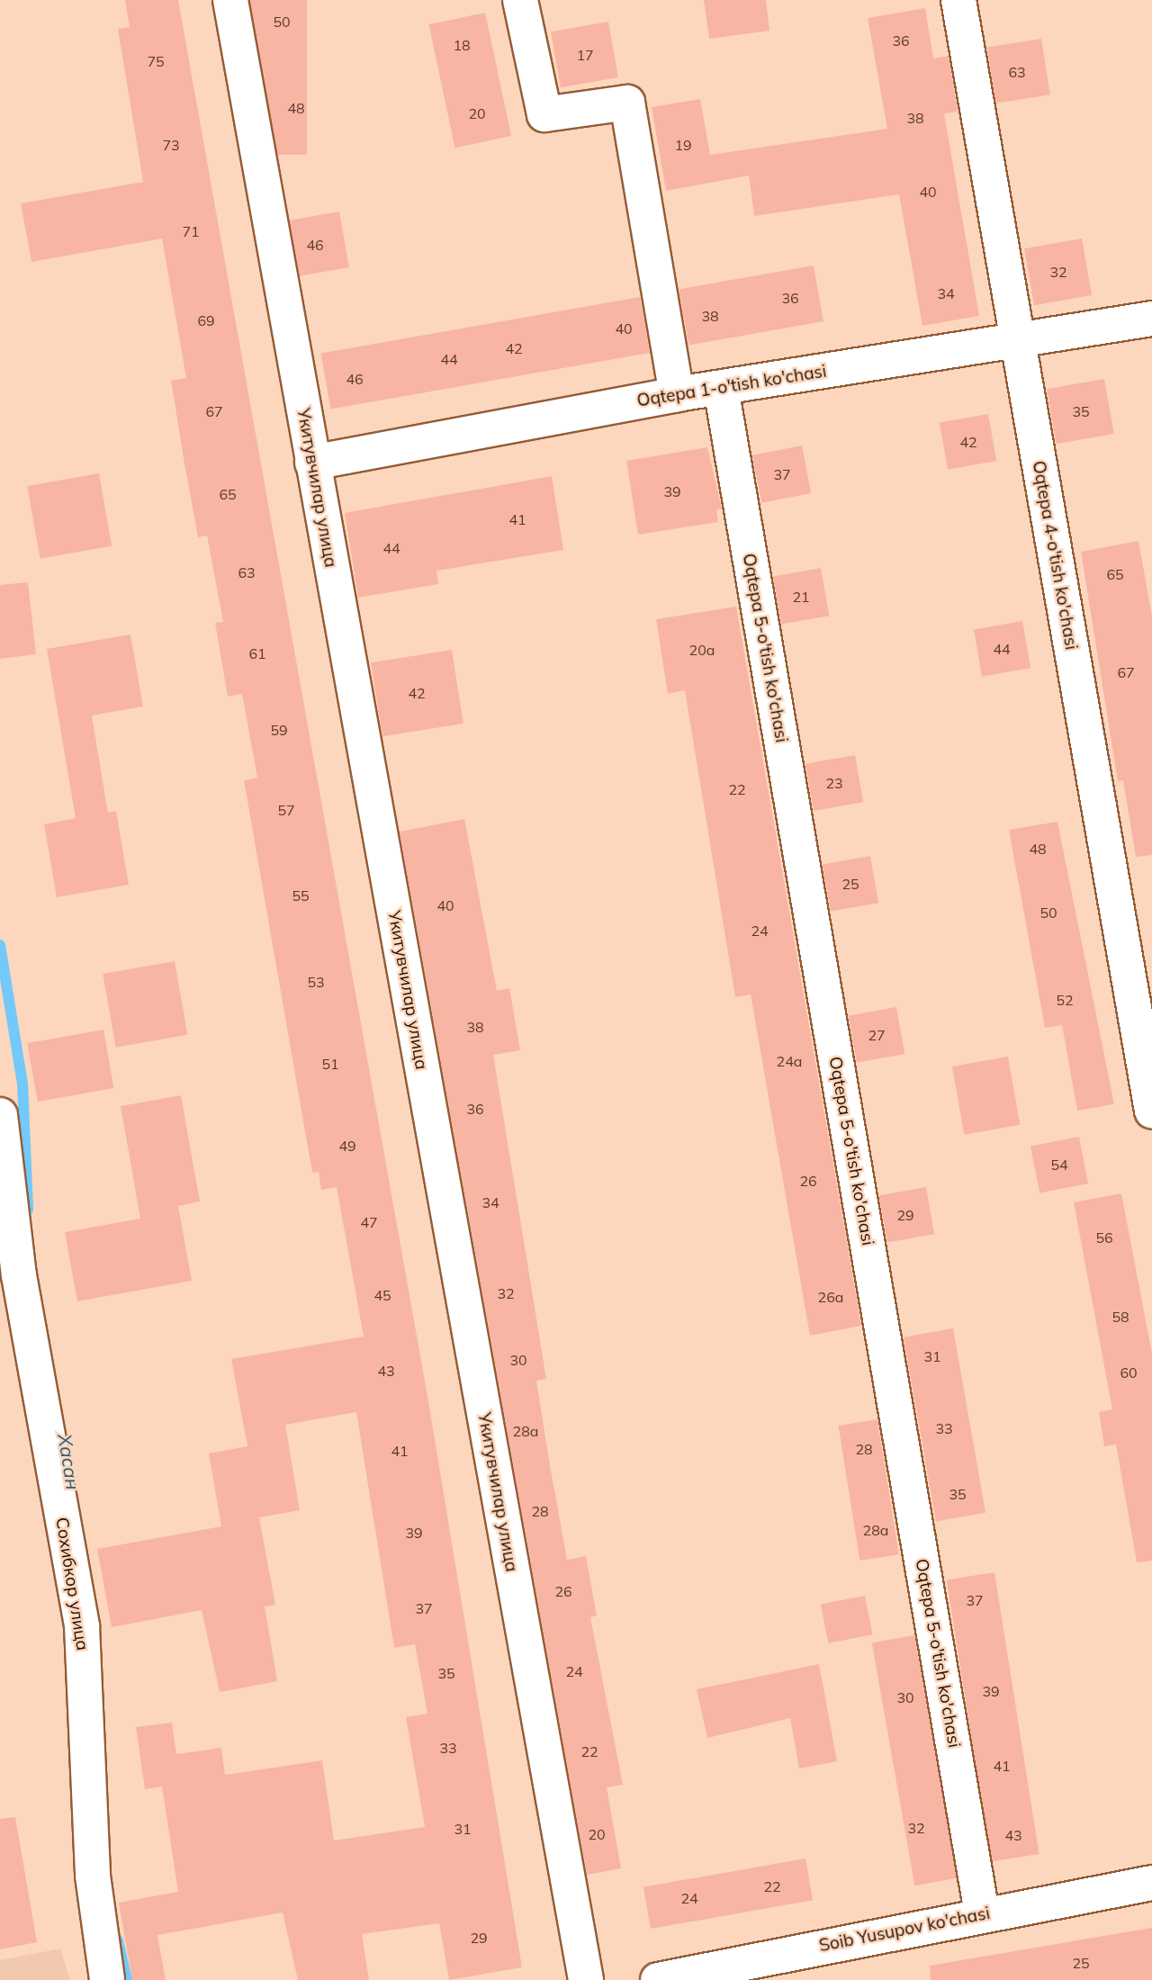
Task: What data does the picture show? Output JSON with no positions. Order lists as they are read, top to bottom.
{
  "streets": {
    "street": [
      "Oqtepa 1-o'tish ko'chasi",
      "Укитувчилар улица",
      "Oqtepa 4-o'tish ko'chasi",
      "Oqtepa 5-o'tish ko'chasi",
      "Сохибкор улица",
      "Soib Yusupov ko'chasi"
    ]
  },
  "crossings": [
    ["Oqtepa 1-o'tish ko'chasi", "Укитувчилар улица"],
    ["Oqtepa 1-o'tish ko'chasi", "Oqtepa 4-o'tish ko'chasi"],
    ["Oqtepa 1-o'tish ko'chasi", "Oqtepa 5-o'tish ko'chasi"],
    ["Oqtepa 5-o'tish ko'chasi", "Soib Yusupov ko'chasi"]
  ],
  "water": ["Хасан"],
  "house_numbers": [
    "50",
    "36",
    "18",
    "17",
    "75",
    "63",
    "48",
    "20",
    "38",
    "73",
    "19",
    "40",
    "71",
    "46",
    "32",
    "34",
    "36",
    "38",
    "69",
    "40",
    "42",
    "44",
    "46",
    "67",
    "35",
    "42",
    "37",
    "39",
    "65",
    "41",
    "44",
    "63",
    "65",
    "21",
    "44",
    "20a",
    "61",
    "67",
    "42",
    "59",
    "23",
    "22",
    "57",
    "48",
    "25",
    "55",
    "40",
    "50",
    "24",
    "53",
    "52",
    "38",
    "27",
    "24a",
    "51",
    "36",
    "49",
    "54",
    "26",
    "34",
    "29",
    "47",
    "56",
    "32",
    "45",
    "26a",
    "58",
    "31",
    "30",
    "43",
    "60",
    "33",
    "28a",
    "28",
    "41",
    "35",
    "28",
    "28a",
    "39",
    "26",
    "37",
    "37",
    "24",
    "35",
    "39",
    "30",
    "33",
    "22",
    "41",
    "32",
    "31",
    "20",
    "43",
    "22",
    "24",
    "29",
    "25"
  ]
}
